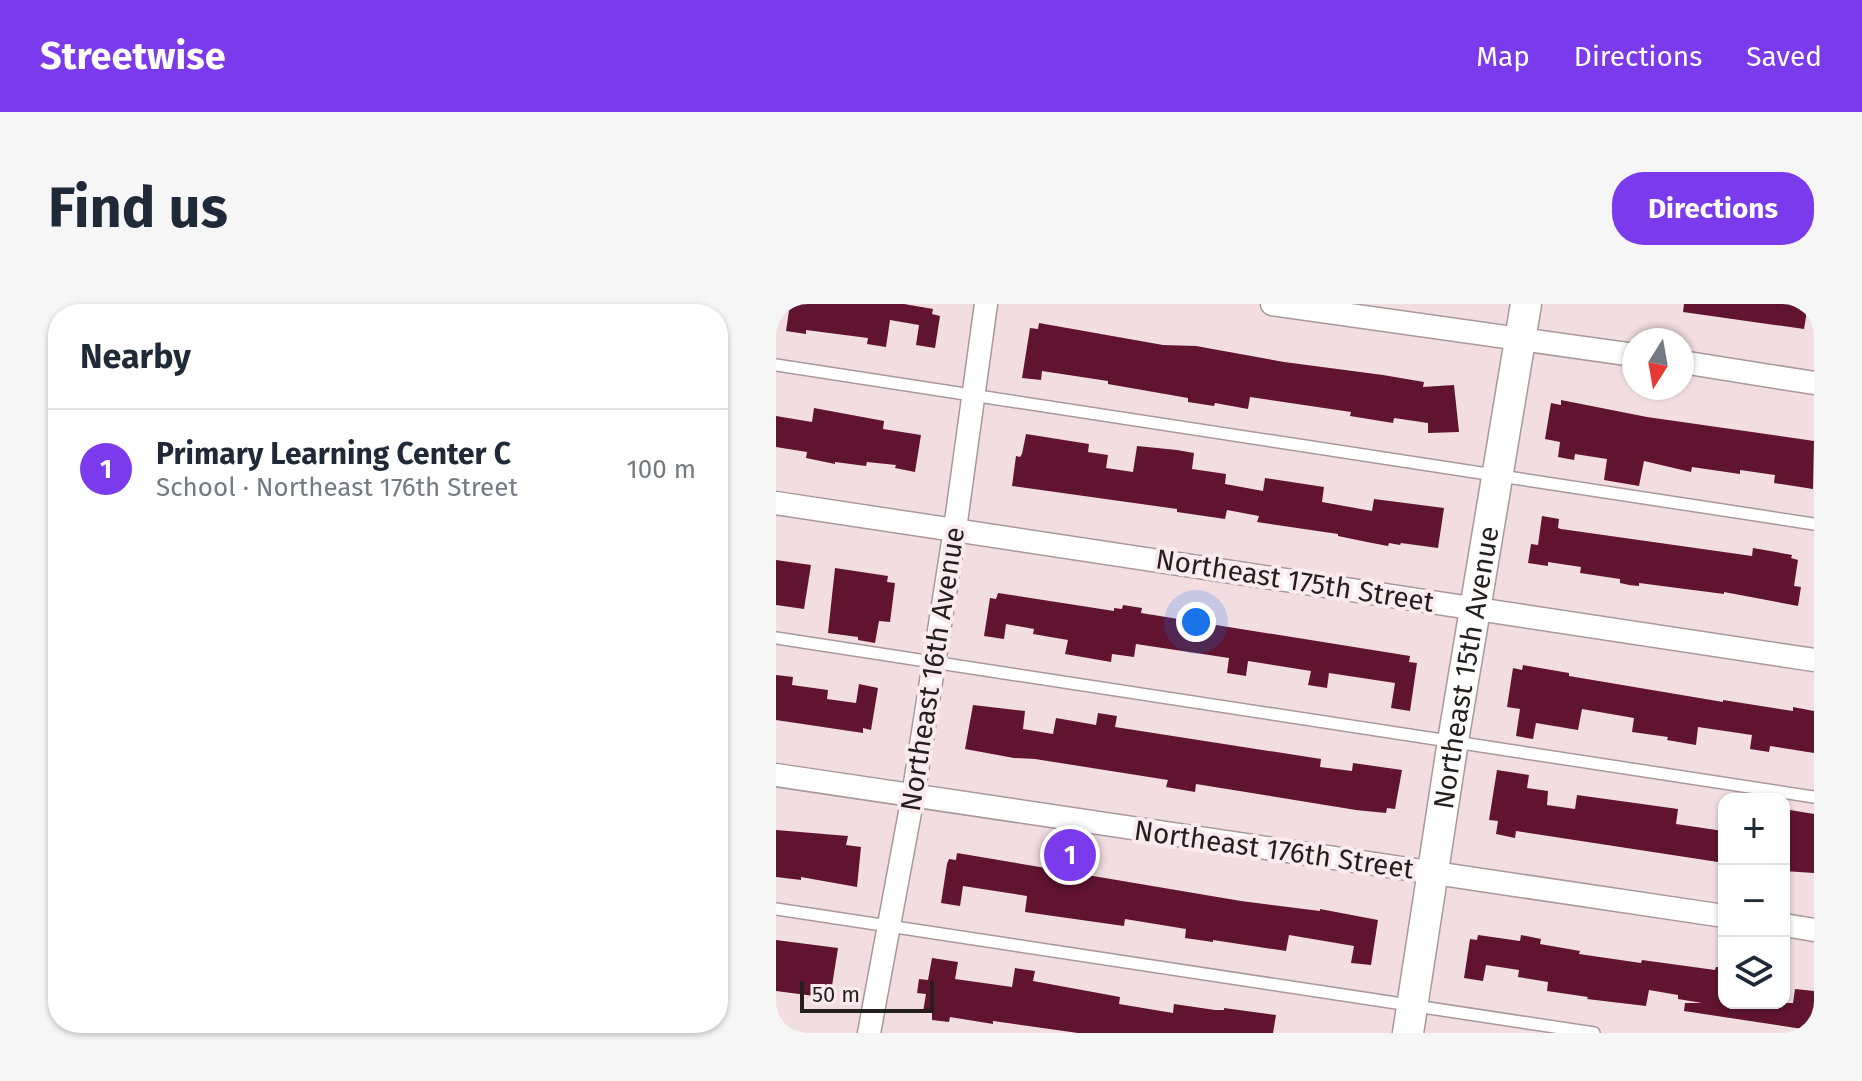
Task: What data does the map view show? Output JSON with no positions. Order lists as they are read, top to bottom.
{
  "streets": {
    "street": [
      "Northeast 175th Street",
      "Northeast 15th Avenue",
      "Northeast 16th Avenue",
      "Northeast 176th Street"
    ]
  },
  "crossings": [
    ["Northeast 175th Street", "Northeast 15th Avenue"],
    ["Northeast 175th Street", "Northeast 16th Avenue"],
    ["Northeast 15th Avenue", "Northeast 176th Street"],
    ["Northeast 16th Avenue", "Northeast 176th Street"]
  ],
  "scale_bar": "50 m",
  "north": "bottom",
  "page": {
    "header": "Streetwise",
    "nav": ["Map", "Directions", "Saved"],
    "buttons": "Directions",
    "title": "Find us",
    "heading": "Nearby",
    "list": [
      {
        "mark": "1",
        "name": "Primary Learning Center C",
        "note": "School · Northeast 176th Street",
        "value": "100 m"
      }
    ],
    "map_buttons": ["+", "−"],
    "pins": "1",
    "scale": "50 m"
  }
}
